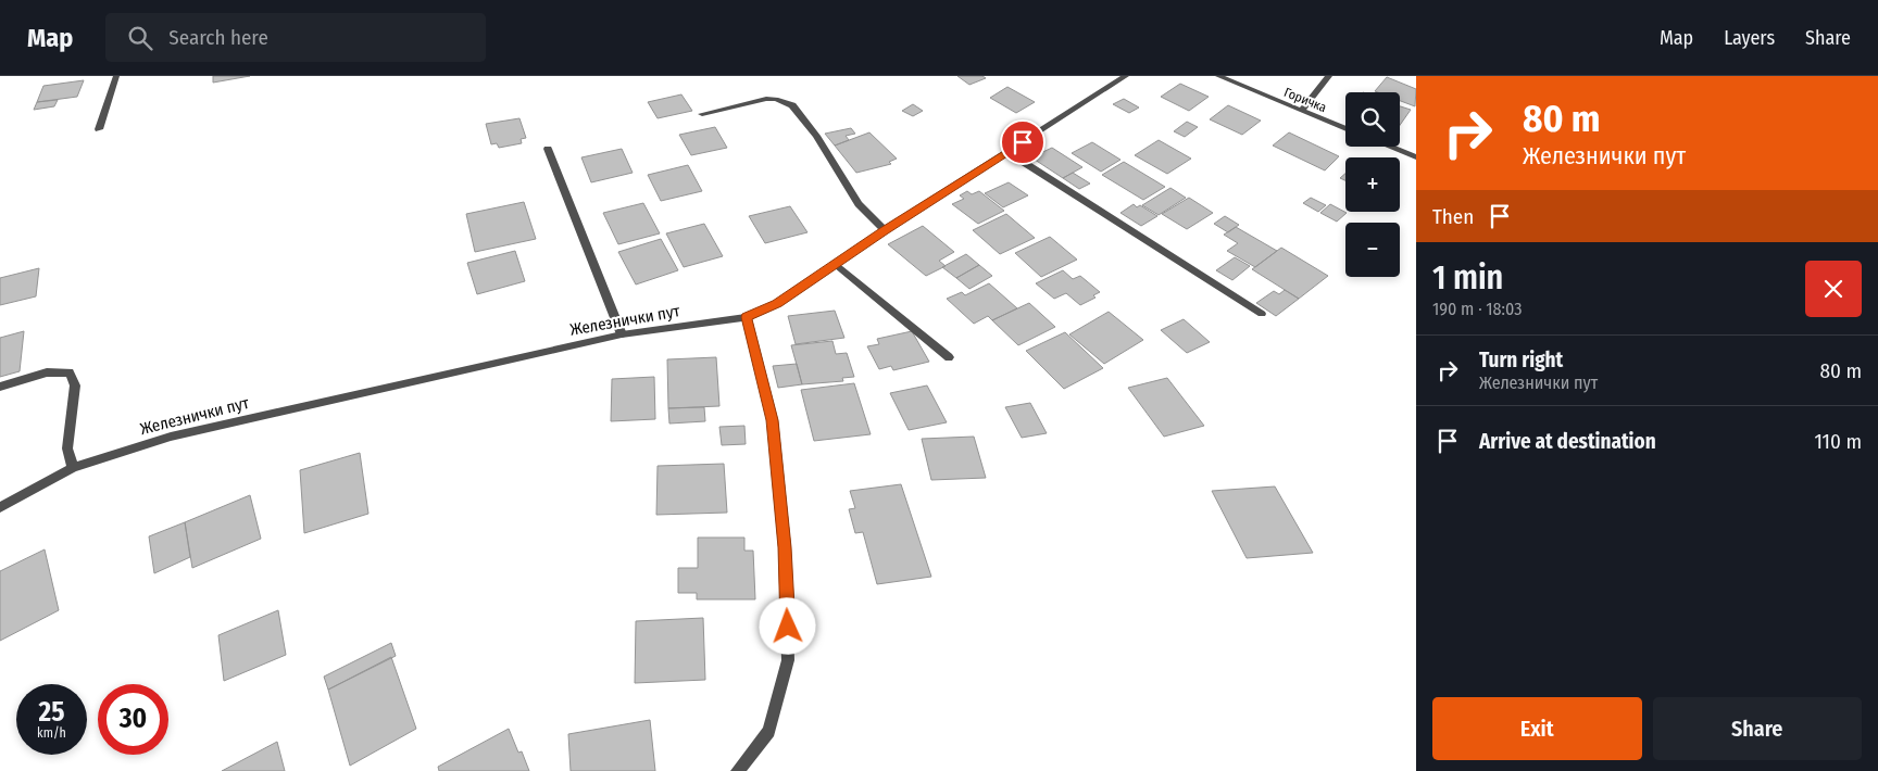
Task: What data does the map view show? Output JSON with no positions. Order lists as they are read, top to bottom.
{
  "streets": {
    "street": ["Горичка", "Железнички пут"]
  },
  "page": {
    "header": "Map",
    "search": "Search here",
    "nav": ["Map", "Layers", "Share"],
    "turn": ["80 m", "Железнички пут"],
    "map_buttons": ["+", "−"],
    "then": "Then",
    "heading": ["1 min", "190 m · 18:03"],
    "list": [
      {
        "name": "Turn right",
        "note": "Железнички пут",
        "value": "80 m"
      },
      {
        "name": "Arrive at destination",
        "value": "110 m"
      }
    ],
    "speed": "25 km/h",
    "limit": "30",
    "buttons": ["Exit", "Share"]
  }
}
